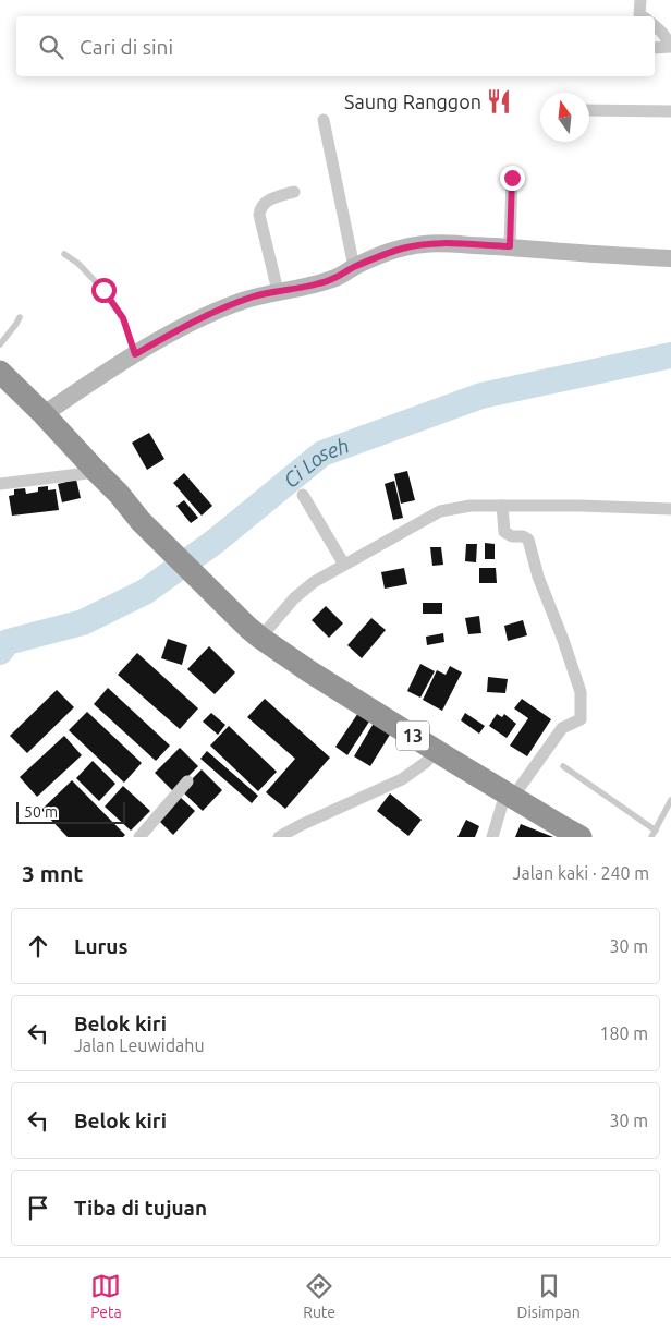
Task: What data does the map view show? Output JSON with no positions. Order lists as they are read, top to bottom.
{
  "streets": {
    "highway": ["13"]
  },
  "water": ["Ci Loseh"],
  "places": {
    "restaurant": ["Saung Ranggon"]
  },
  "scale_bar": "50 m",
  "north": "top",
  "page": {
    "search": "Cari di sini",
    "scale": "50 m",
    "heading": ["3 mnt", "Jalan kaki · 240 m"],
    "list": [
      ["Lurus", "30 m"],
      ["Belok kiri", "Jalan Leuwidahu", "180 m"],
      ["Belok kiri", "30 m"],
      "Tiba di tujuan"
    ],
    "nav": ["Peta", "Rute", "Disimpan"]
  }
}
